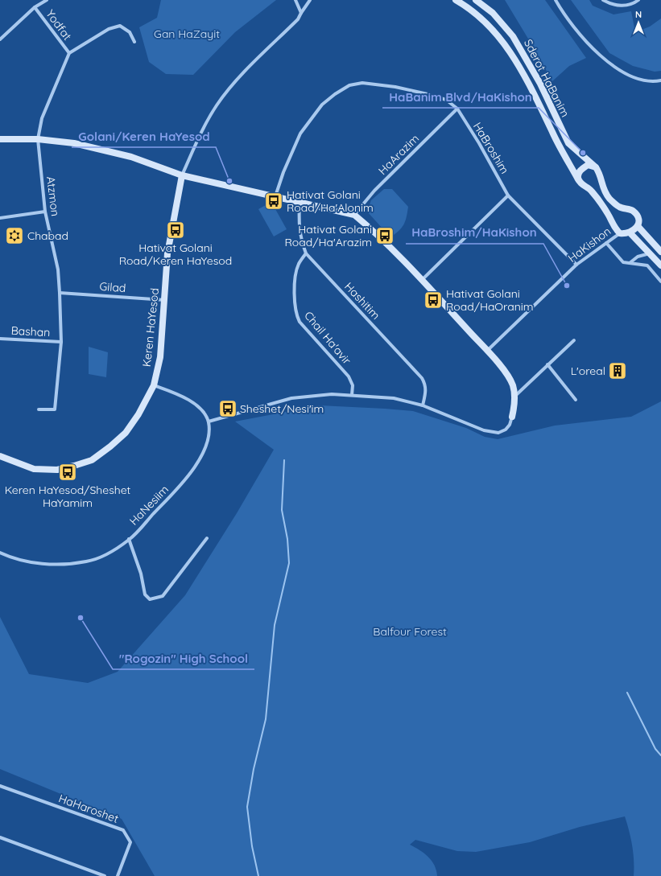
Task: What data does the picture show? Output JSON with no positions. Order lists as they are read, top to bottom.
{
  "streets": {
    "street": [
      "Yodfat",
      "Sderot HaBanim",
      "HaBroshim",
      "HaArazim",
      "Atzmon",
      "HaKishon",
      "Gilad",
      "Hashitim",
      "Keren HaYesod",
      "Bashan",
      "Chail Ha'avir",
      "HaNesiim",
      "HaHaroshet"
    ]
  },
  "crossings": [
    ["Yodfat", "Atzmon"],
    ["Sderot HaBanim", "HaKishon"],
    ["HaBroshim", "HaArazim"],
    ["HaBroshim", "HaKishon"],
    ["Atzmon", "Gilad"],
    ["Atzmon", "Bashan"],
    ["Gilad", "Keren HaYesod"],
    ["Hashitim", "Chail Ha'avir"]
  ],
  "parks": ["Gan HaZayit", "Balfour Forest"],
  "places": {
    "other": [
      "HaBanim Blvd/HaKishon",
      "Golani/Keren HaYesod",
      "HaBroshim/HaKishon",
      "\"Rogozin\" High School"
    ],
    "bus stop": [
      "Hativat Golani Road/Ha'Alonim",
      "Hativat Golani Road/Keren HaYesod",
      "Hativat Golani Road/Ha'Arazim",
      "Hativat Golani Road/HaOranim",
      "Sheshet/Nesi'im",
      "Keren HaYesod/Sheshet HaYamim"
    ],
    "synagogue": ["Chabad"],
    "building": ["L'oreal"]
  },
  "north": "top"
}
